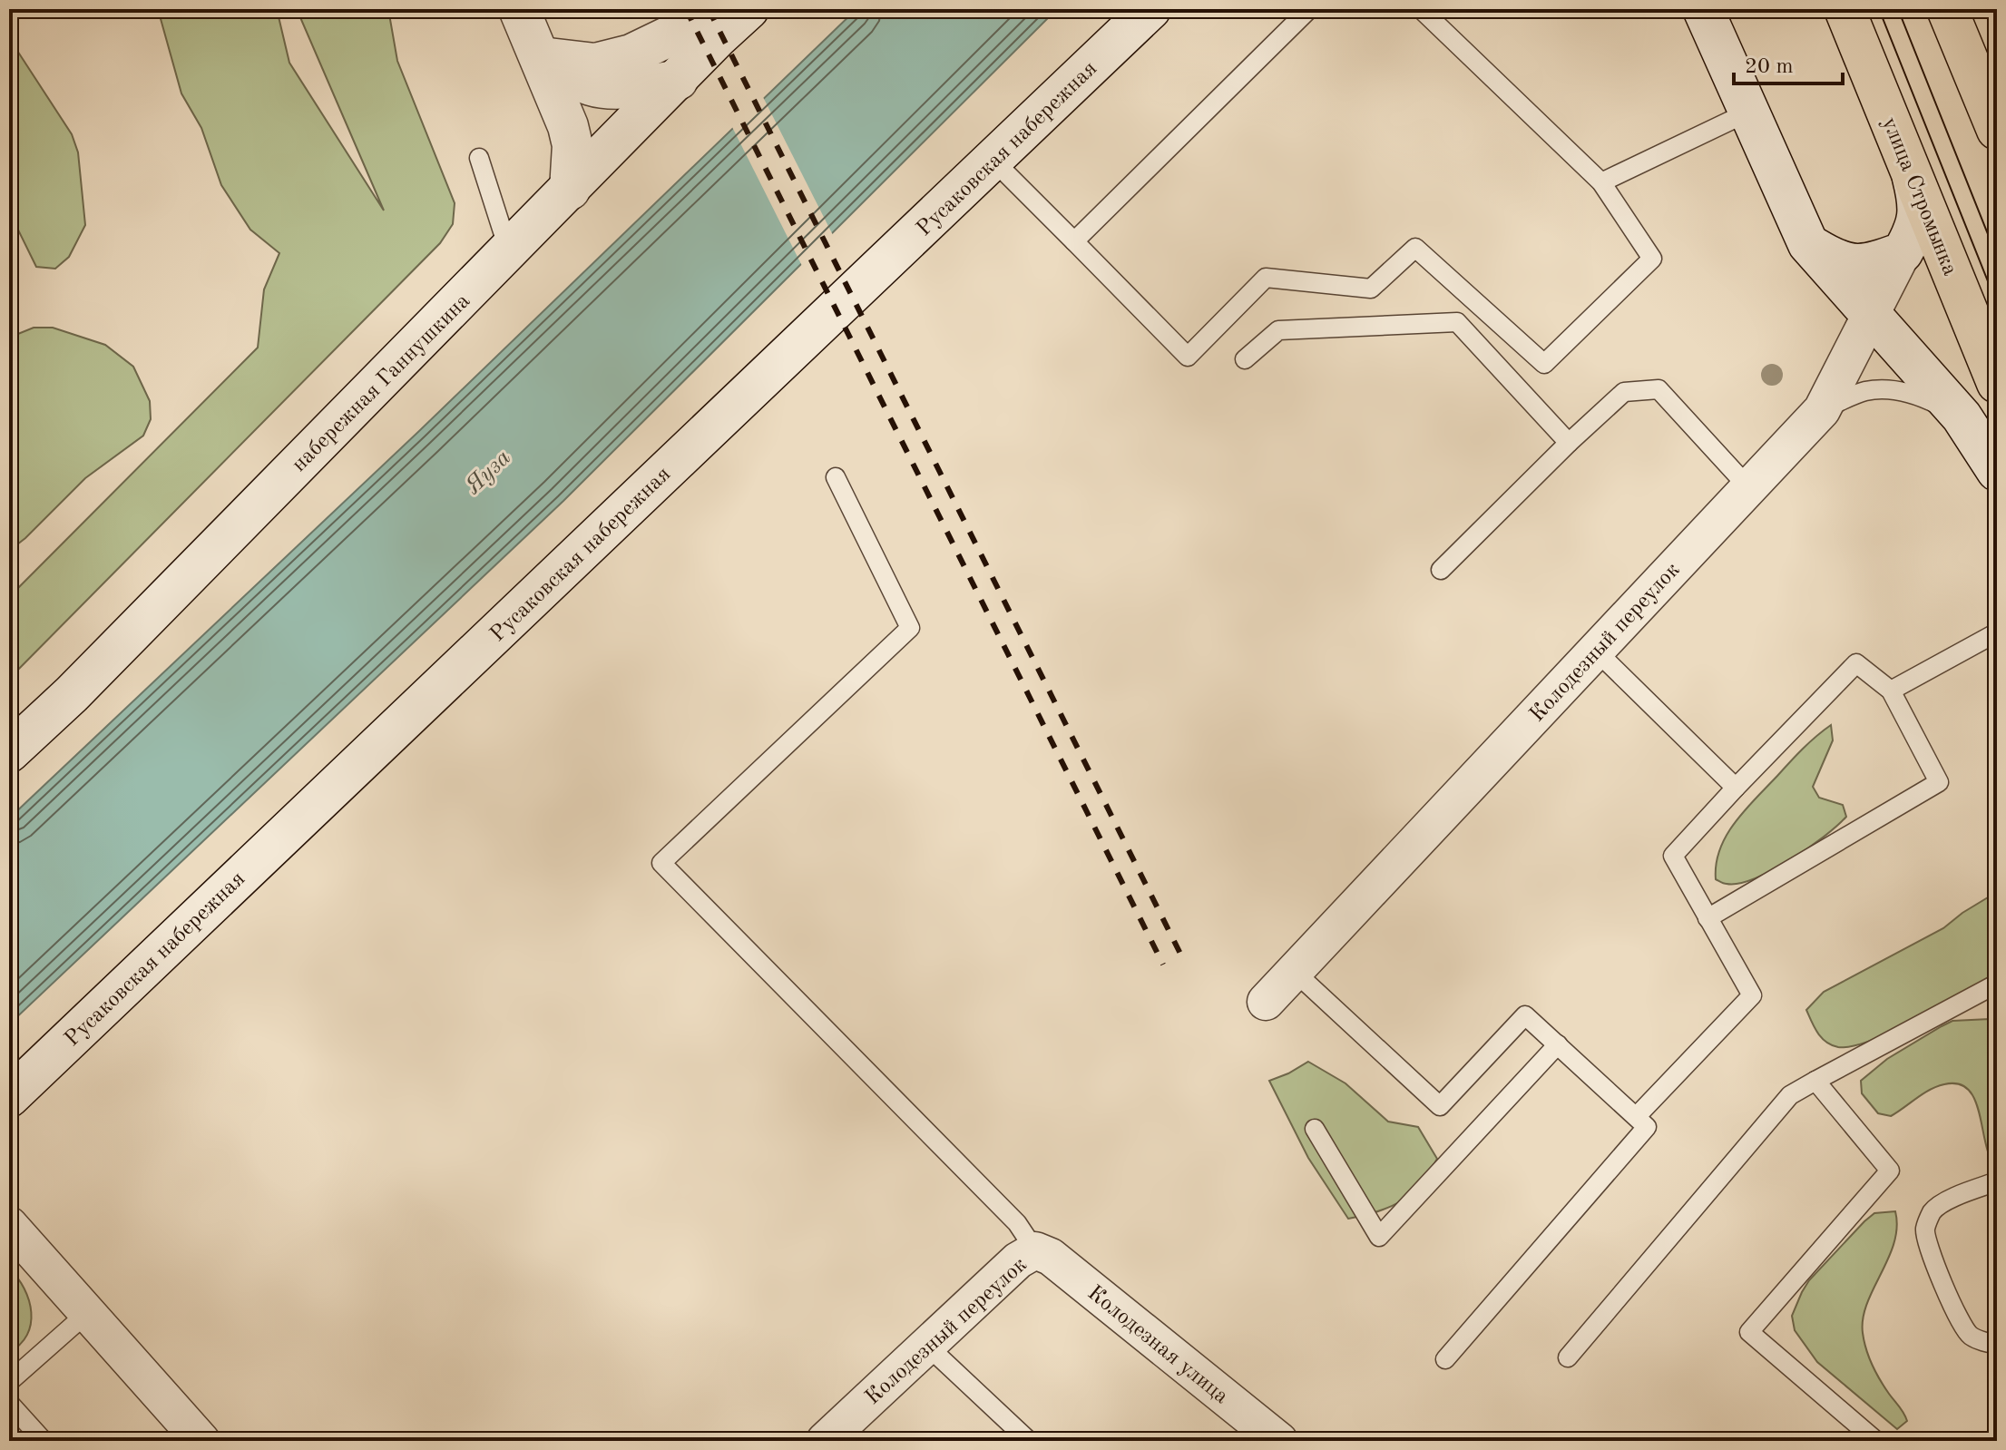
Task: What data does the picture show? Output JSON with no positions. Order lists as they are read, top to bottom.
{
  "streets": {
    "main road": ["Русаковская набережная", "улица Стромынка", "набережная Ганнушкина"],
    "street": ["Колодезный переулок", "Колодезная улица"]
  },
  "crossings": [
    ["Колодезный переулок", "Колодезная улица"]
  ],
  "water": ["Яуза"],
  "scale_bar": "20 m"
}
